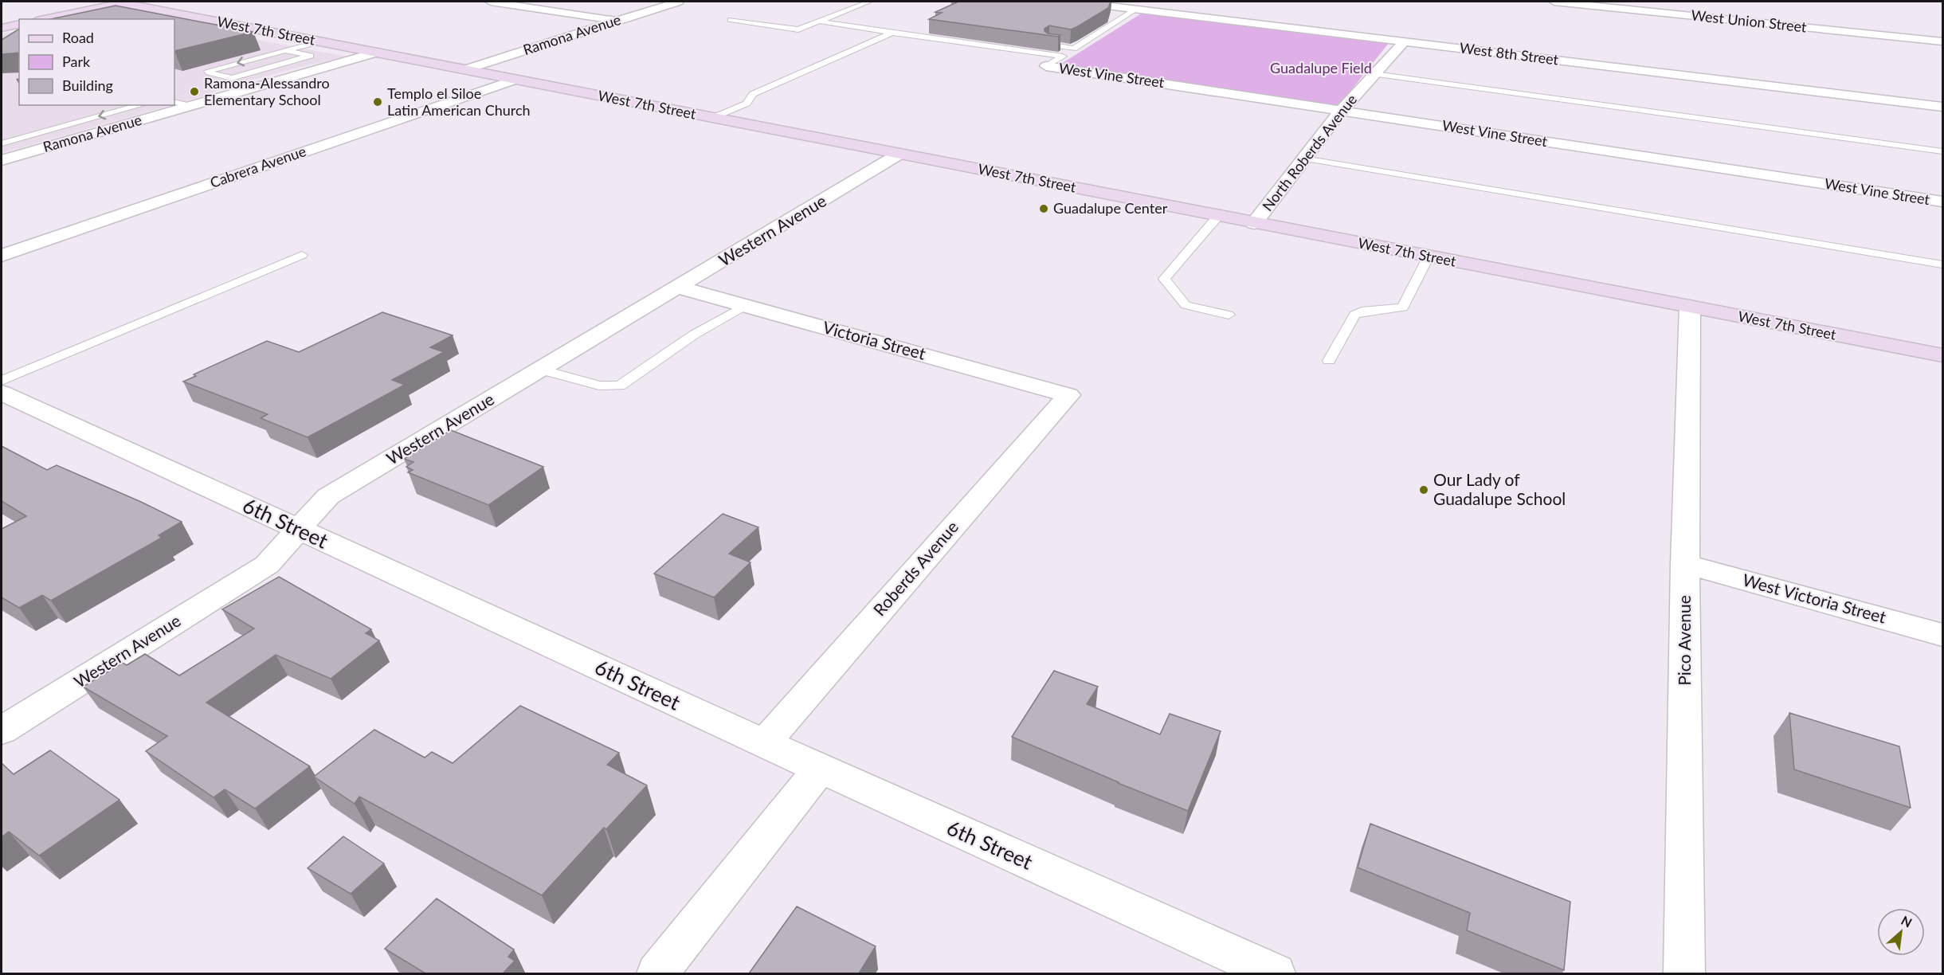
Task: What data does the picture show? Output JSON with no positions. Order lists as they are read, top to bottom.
{
  "streets": {
    "street": [
      "West Union Street",
      "West 7th Street",
      "Ramona Avenue",
      "West 8th Street",
      "West Vine Street",
      "North Roberds Avenue",
      "Cabrera Avenue",
      "Western Avenue",
      "Victoria Street",
      "6th Street",
      "Roberds Avenue",
      "West Victoria Street",
      "Pico Avenue"
    ]
  },
  "crossings": [
    ["West 7th Street", "Ramona Avenue"],
    ["West 7th Street", "North Roberds Avenue"],
    ["West 7th Street", "Cabrera Avenue"],
    ["West 7th Street", "Western Avenue"],
    ["West 7th Street", "Pico Avenue"],
    ["West 8th Street", "North Roberds Avenue"],
    ["West Vine Street", "North Roberds Avenue"],
    ["Western Avenue", "Victoria Street"],
    ["Western Avenue", "6th Street"],
    ["Victoria Street", "Roberds Avenue"],
    ["6th Street", "Roberds Avenue"],
    ["West Victoria Street", "Pico Avenue"]
  ],
  "parks": ["Guadalupe Field"],
  "places": [
    "Ramona-Alessandro Elementary School",
    "Templo el Siloe Latin American Church",
    "Guadalupe Center",
    "Our Lady of Guadalupe School"
  ],
  "legend": ["Road", "Park", "Building"],
  "north": "top right"
}
